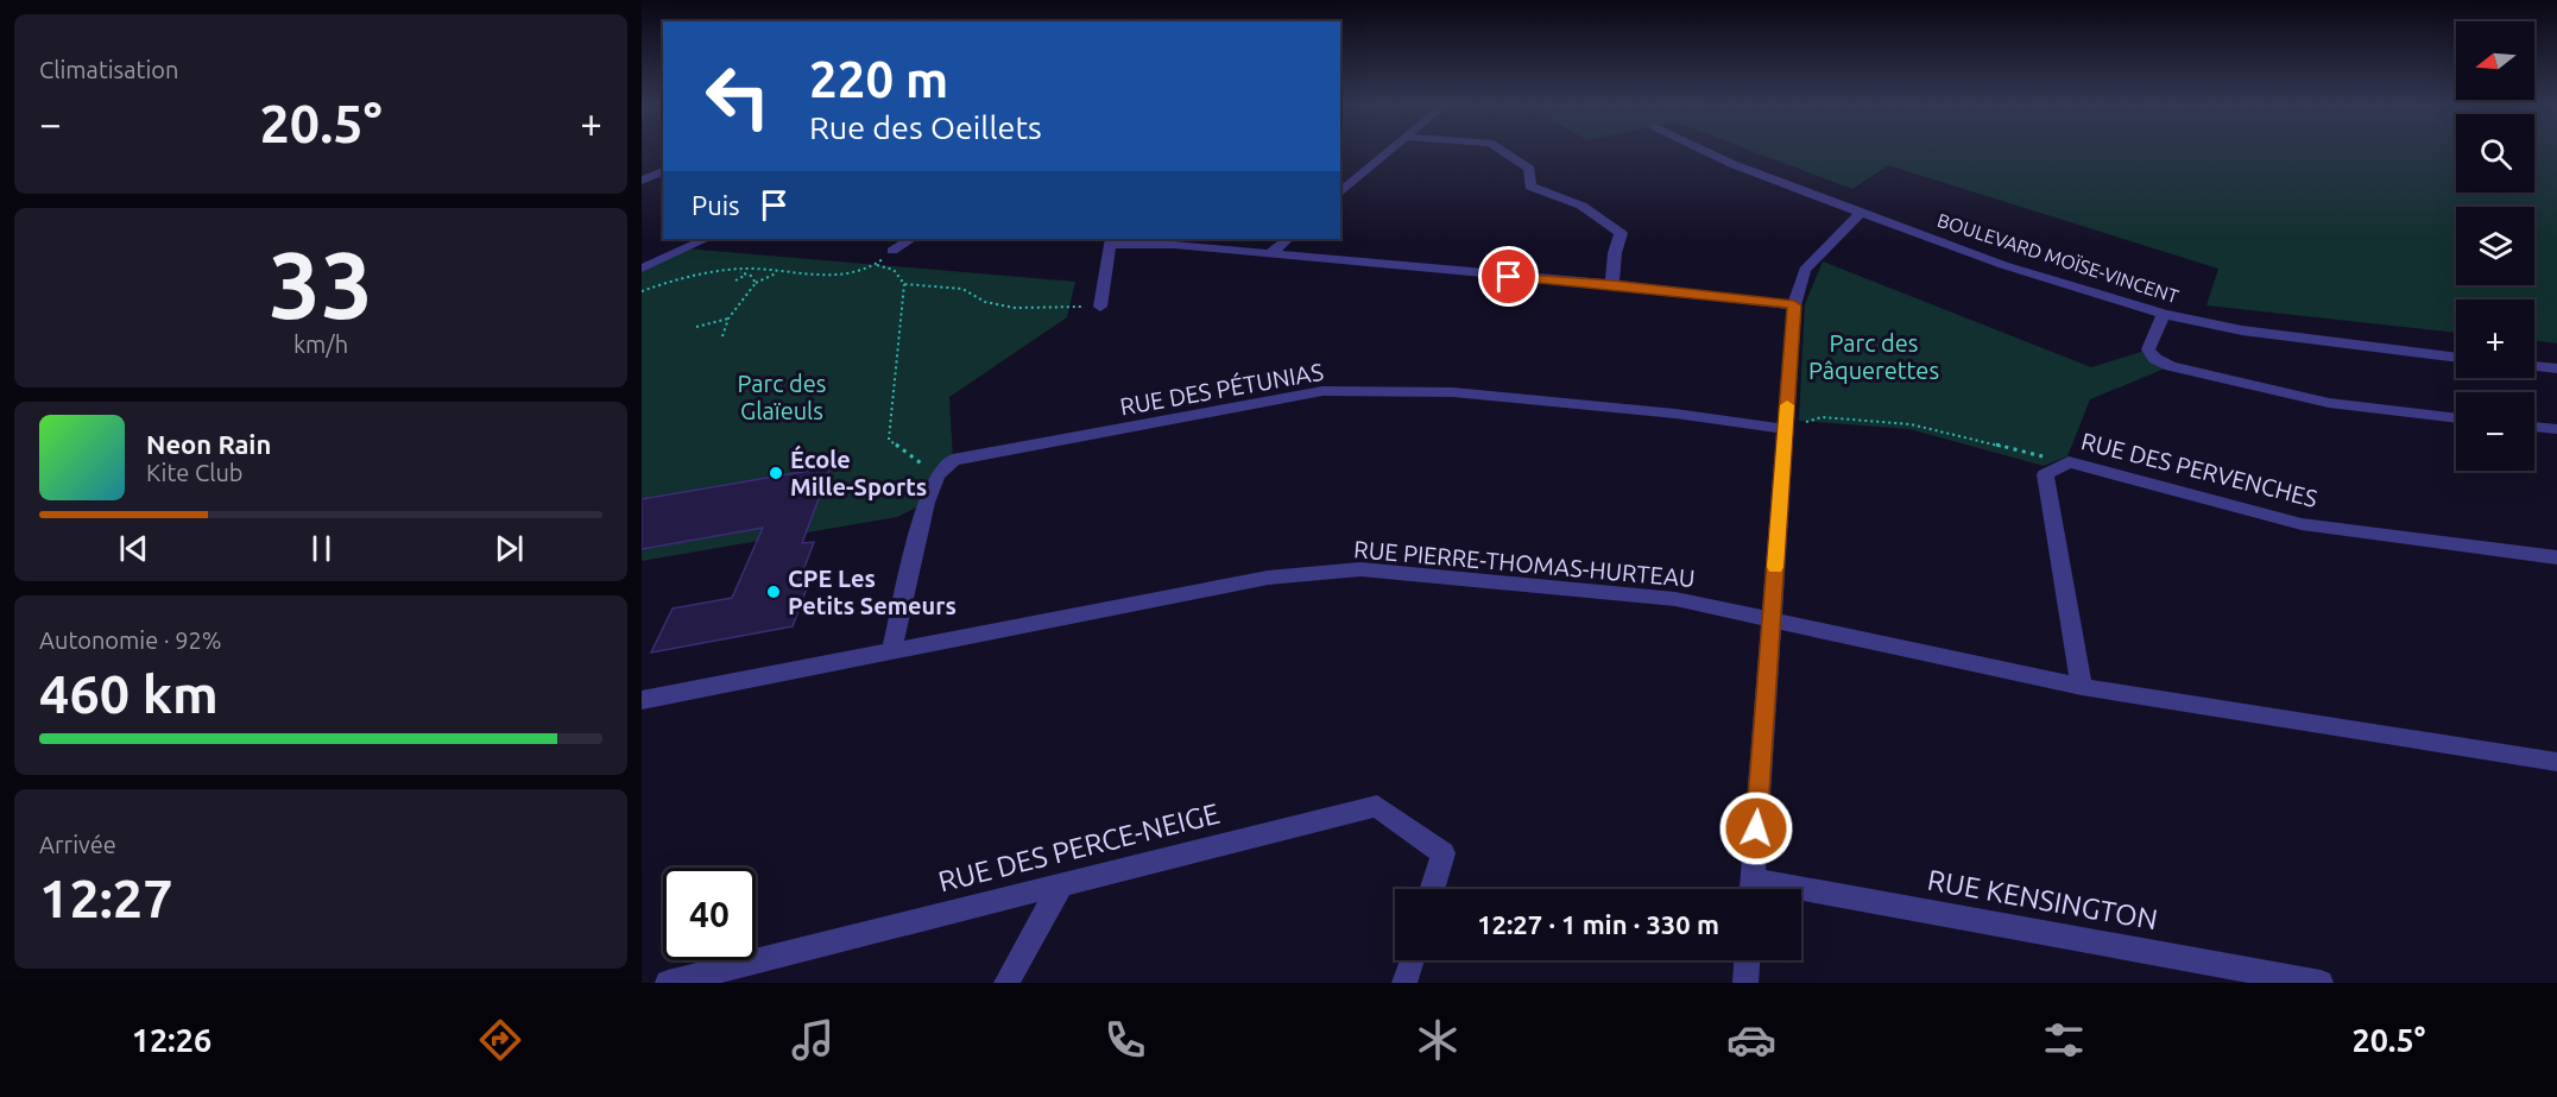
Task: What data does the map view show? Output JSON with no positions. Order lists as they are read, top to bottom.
{
  "streets": {
    "street": [
      "BOULEVARD MOÏSE-VINCENT",
      "RUE DES PÉTUNIAS",
      "RUE DES PERVENCHES",
      "RUE PIERRE-THOMAS-HURTEAU",
      "RUE DES PERCE-NEIGE",
      "RUE KENSINGTON"
    ]
  },
  "parks": ["Parc des Pâquerettes", "Parc des Glaïeuls"],
  "places": ["École Mille-Sports", "CPE Les Petits Semeurs"],
  "north": "left",
  "page": {
    "tile": [
      "Climatisation",
      ["33", "km/h"],
      ["Autonomie · 92%", "460 km"],
      ["Arrivée", "12:27"]
    ],
    "map_buttons": ["+", "−"],
    "turn": ["220 m", "Rue des Oeillets"],
    "heat": ["−", "20.5°", "+"],
    "then": "Puis",
    "song": ["Neon Rain", "Kite Club"],
    "limit": "40",
    "trip": "12:27 · 1 min · 330 m",
    "tabs": ["12:26", "20.5°"]
  }
}
